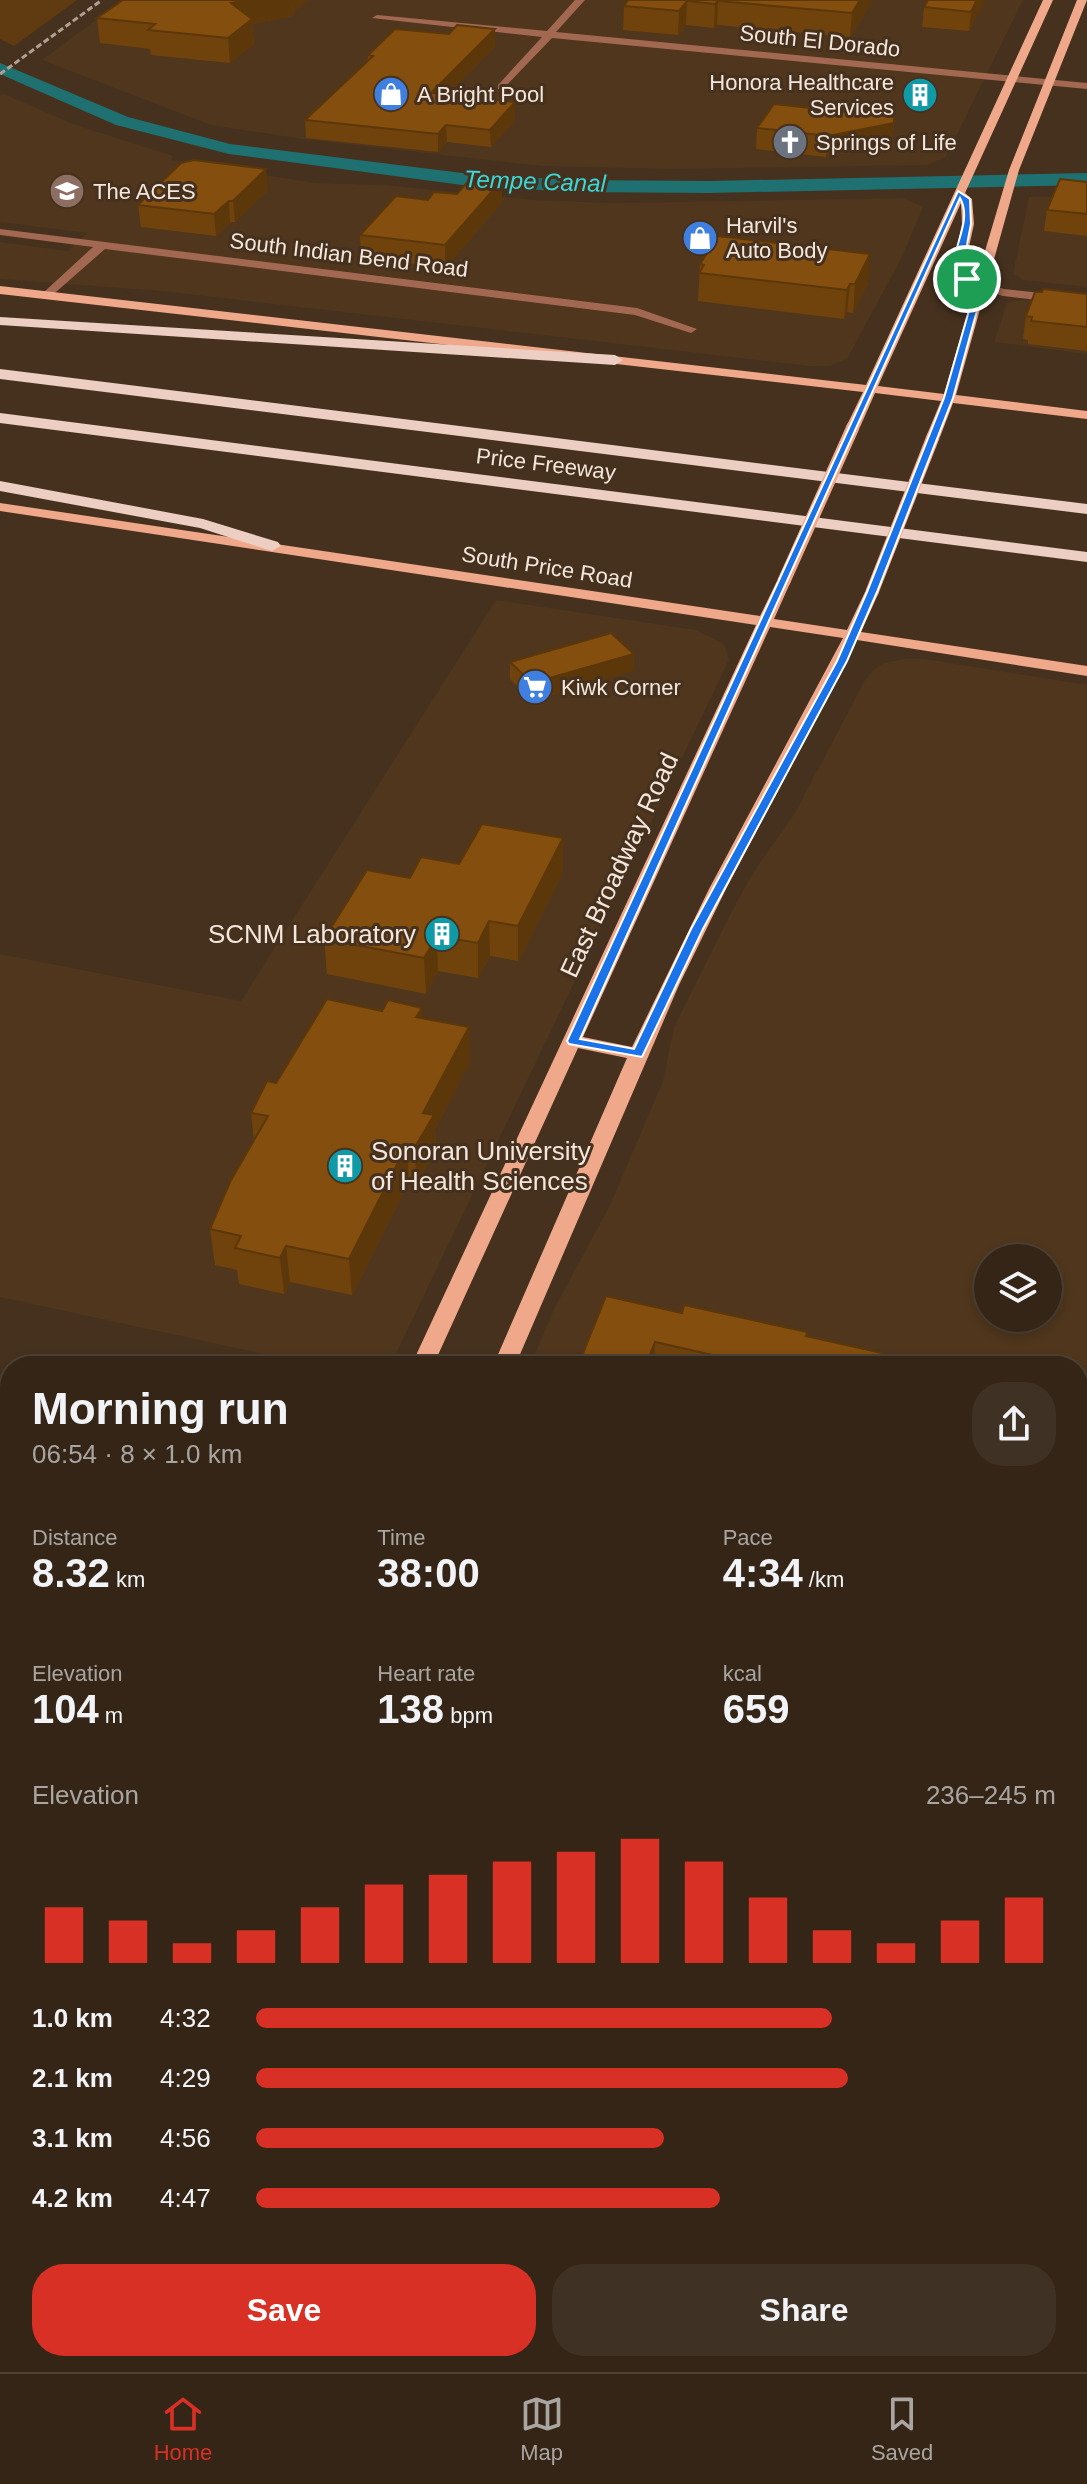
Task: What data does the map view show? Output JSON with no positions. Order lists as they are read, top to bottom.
{
  "streets": {
    "highway": ["Price Freeway"],
    "main road": ["South Price Road", "East Broadway Road"],
    "street": ["South El Dorado", "South Indian Bend Road"]
  },
  "crossings": [
    ["South El Dorado", "East Broadway Road"],
    ["South Price Road", "East Broadway Road"]
  ],
  "water": ["Tempe Canal"],
  "places": {
    "shop": ["A Bright Pool", "Harvil's Auto Body"],
    "building": ["Honora Healthcare Services", "SCNM Laboratory", "Sonoran University of Health Sciences"],
    "church": ["Springs of Life"],
    "school or university": ["The ACES"],
    "supermarket": ["Kiwk Corner"]
  },
  "page": {
    "heading": ["Morning run", "06:54 · 8 × 1.0 km"],
    "stats": [
      ["Distance", "8.32 km"],
      ["Time", "38:00"],
      ["Pace", "4:34 /km"],
      ["Elevation", "104 m"],
      ["Heart rate", "138 bpm"],
      ["kcal", "659"]
    ],
    "chart": ["Elevation", "236–245 m"],
    "list": [
      {
        "name": "1.0 km",
        "note": "4:32"
      },
      {
        "name": "2.1 km",
        "note": "4:29"
      },
      {
        "name": "3.1 km",
        "note": "4:56"
      },
      {
        "name": "4.2 km",
        "note": "4:47"
      }
    ],
    "buttons": ["Save", "Share"],
    "tabs": ["Home", "Map", "Saved"]
  }
}
